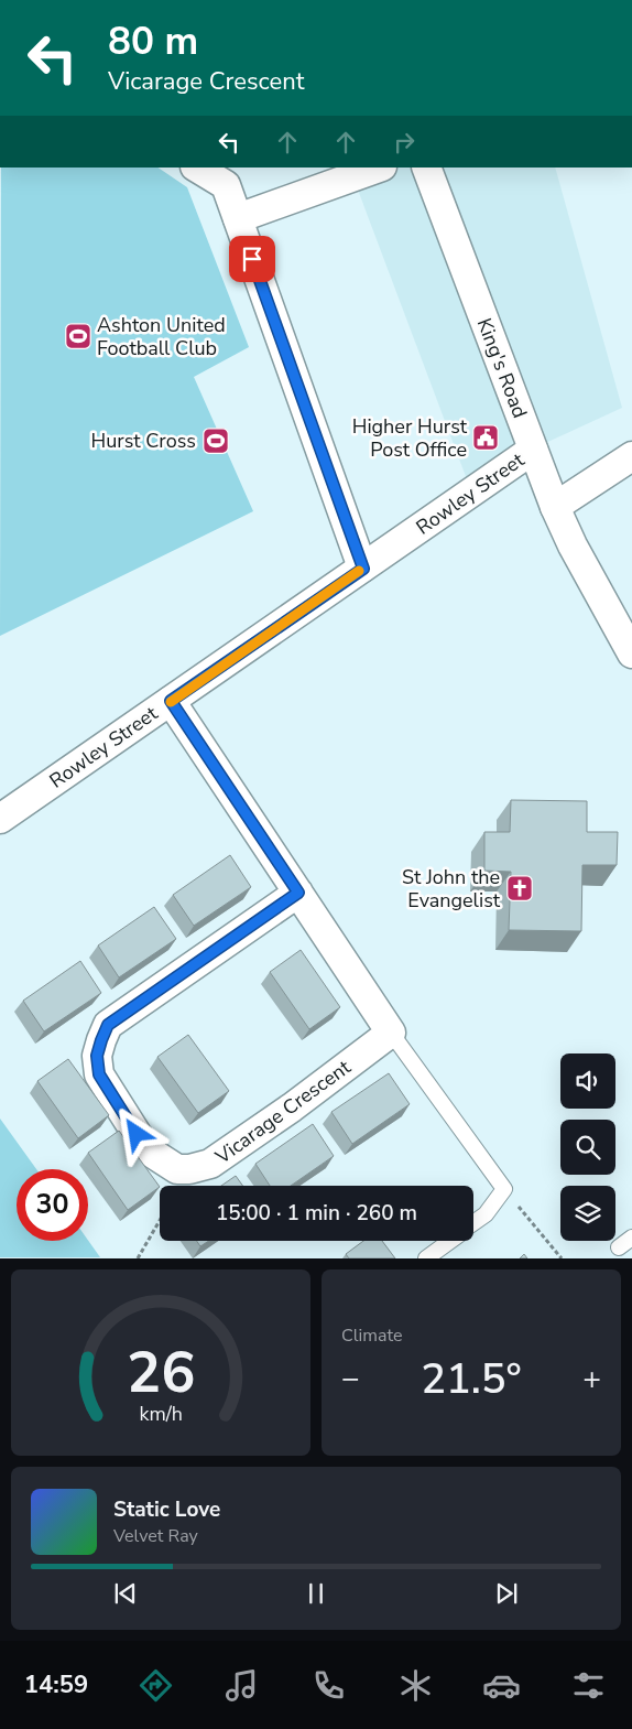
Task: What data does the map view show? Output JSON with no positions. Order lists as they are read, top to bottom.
{
  "streets": {
    "street": ["King's Road", "Rowley Street", "Vicarage Crescent"]
  },
  "crossings": [
    ["King's Road", "Rowley Street"]
  ],
  "places": {
    "sports": ["Ashton United Football Club", "Hurst Cross"],
    "public building": ["Higher Hurst Post Office"],
    "church": ["St John the Evangelist"]
  },
  "page": {
    "turn": ["80 m", "Vicarage Crescent"],
    "limit": "30",
    "trip": "15:00 · 1 min · 260 m",
    "tile": "Climate",
    "heat": ["−", "21.5°", "+"],
    "song": ["Static Love", "Velvet Ray"],
    "tabs": "14:59",
    "gauge": ["26", "km/h"]
  }
}
